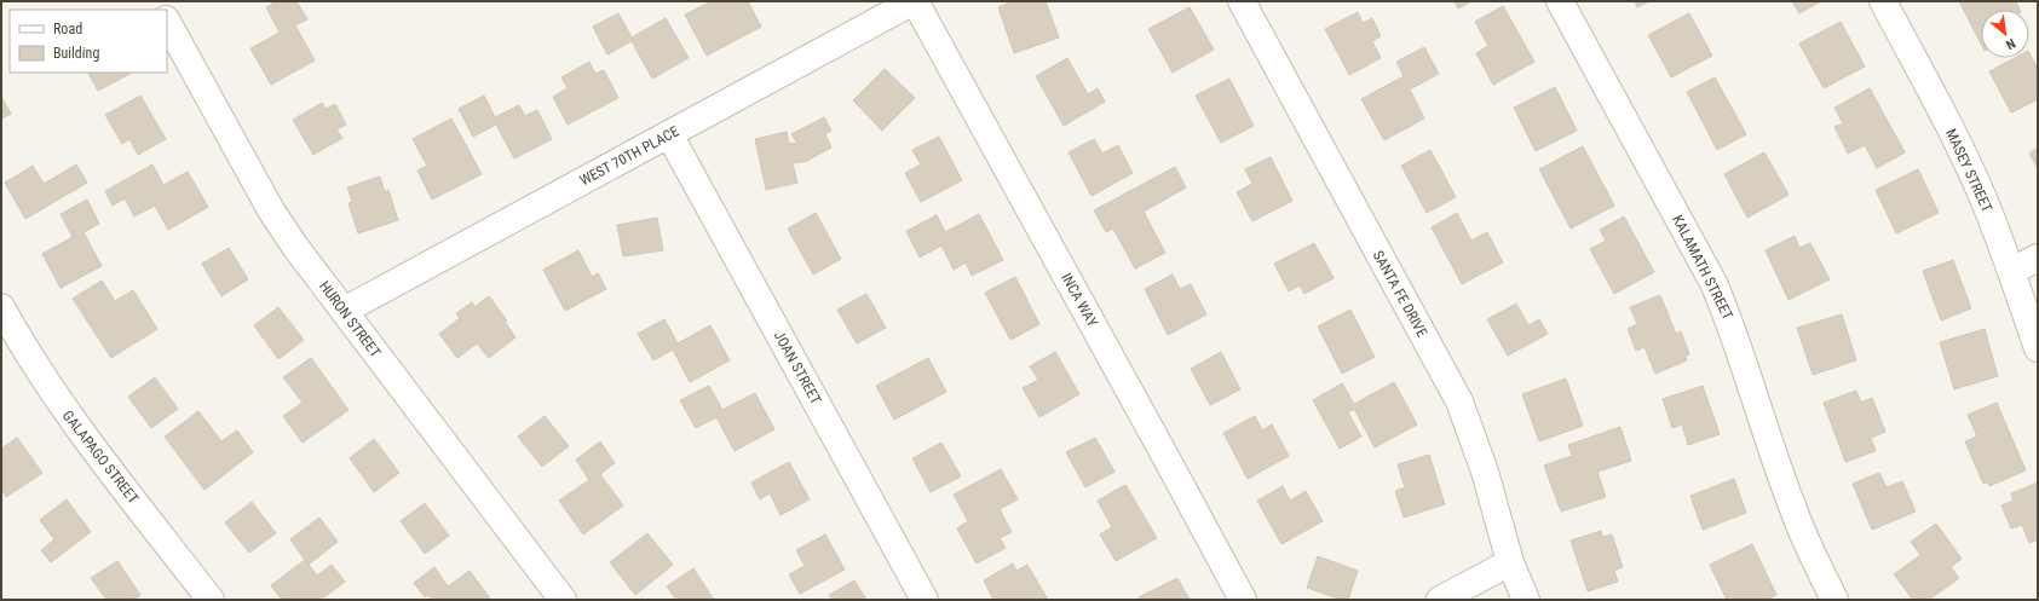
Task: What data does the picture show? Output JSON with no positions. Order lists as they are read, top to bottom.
{
  "streets": {
    "street": [
      "WEST 70TH PLACE",
      "MASEY STREET",
      "KALAMATH STREET",
      "SANTA FE DRIVE",
      "INCA WAY",
      "HURON STREET",
      "JOAN STREET",
      "GALAPAGO STREET"
    ]
  },
  "crossings": [
    ["WEST 70TH PLACE", "INCA WAY"],
    ["WEST 70TH PLACE", "HURON STREET"],
    ["WEST 70TH PLACE", "JOAN STREET"]
  ],
  "legend": ["Road", "Building"],
  "north": "bottom right"
}
